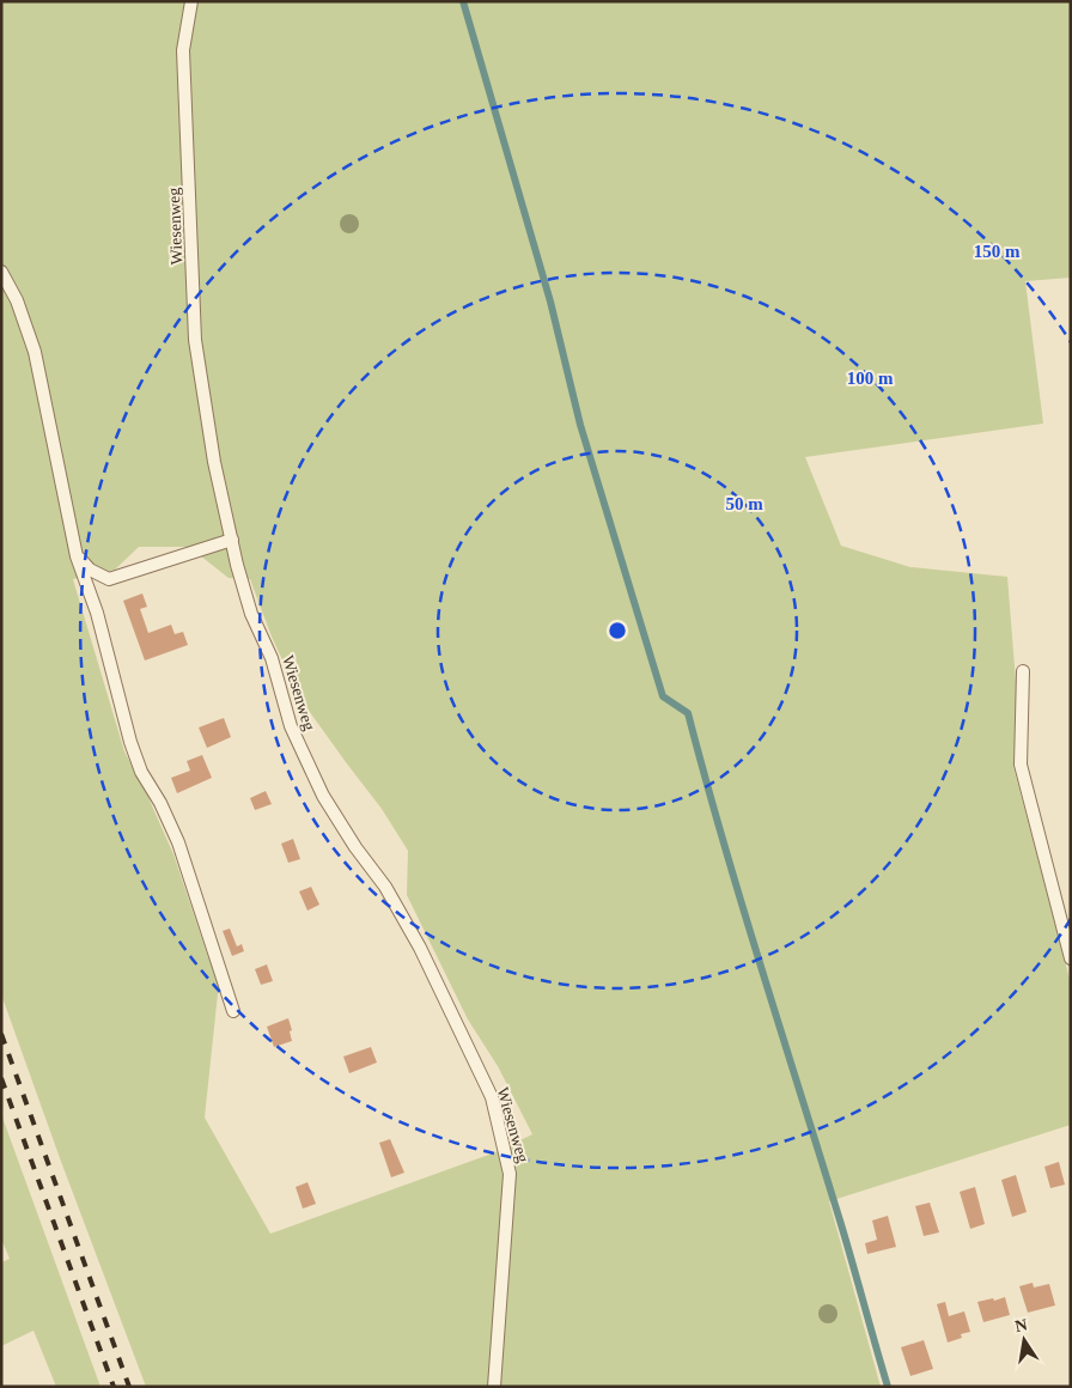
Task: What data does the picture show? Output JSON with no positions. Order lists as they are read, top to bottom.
{
  "streets": {
    "lane": ["Wiesenweg"]
  },
  "north": "top",
  "rings": ["150 m", "100 m", "50 m"]
}
